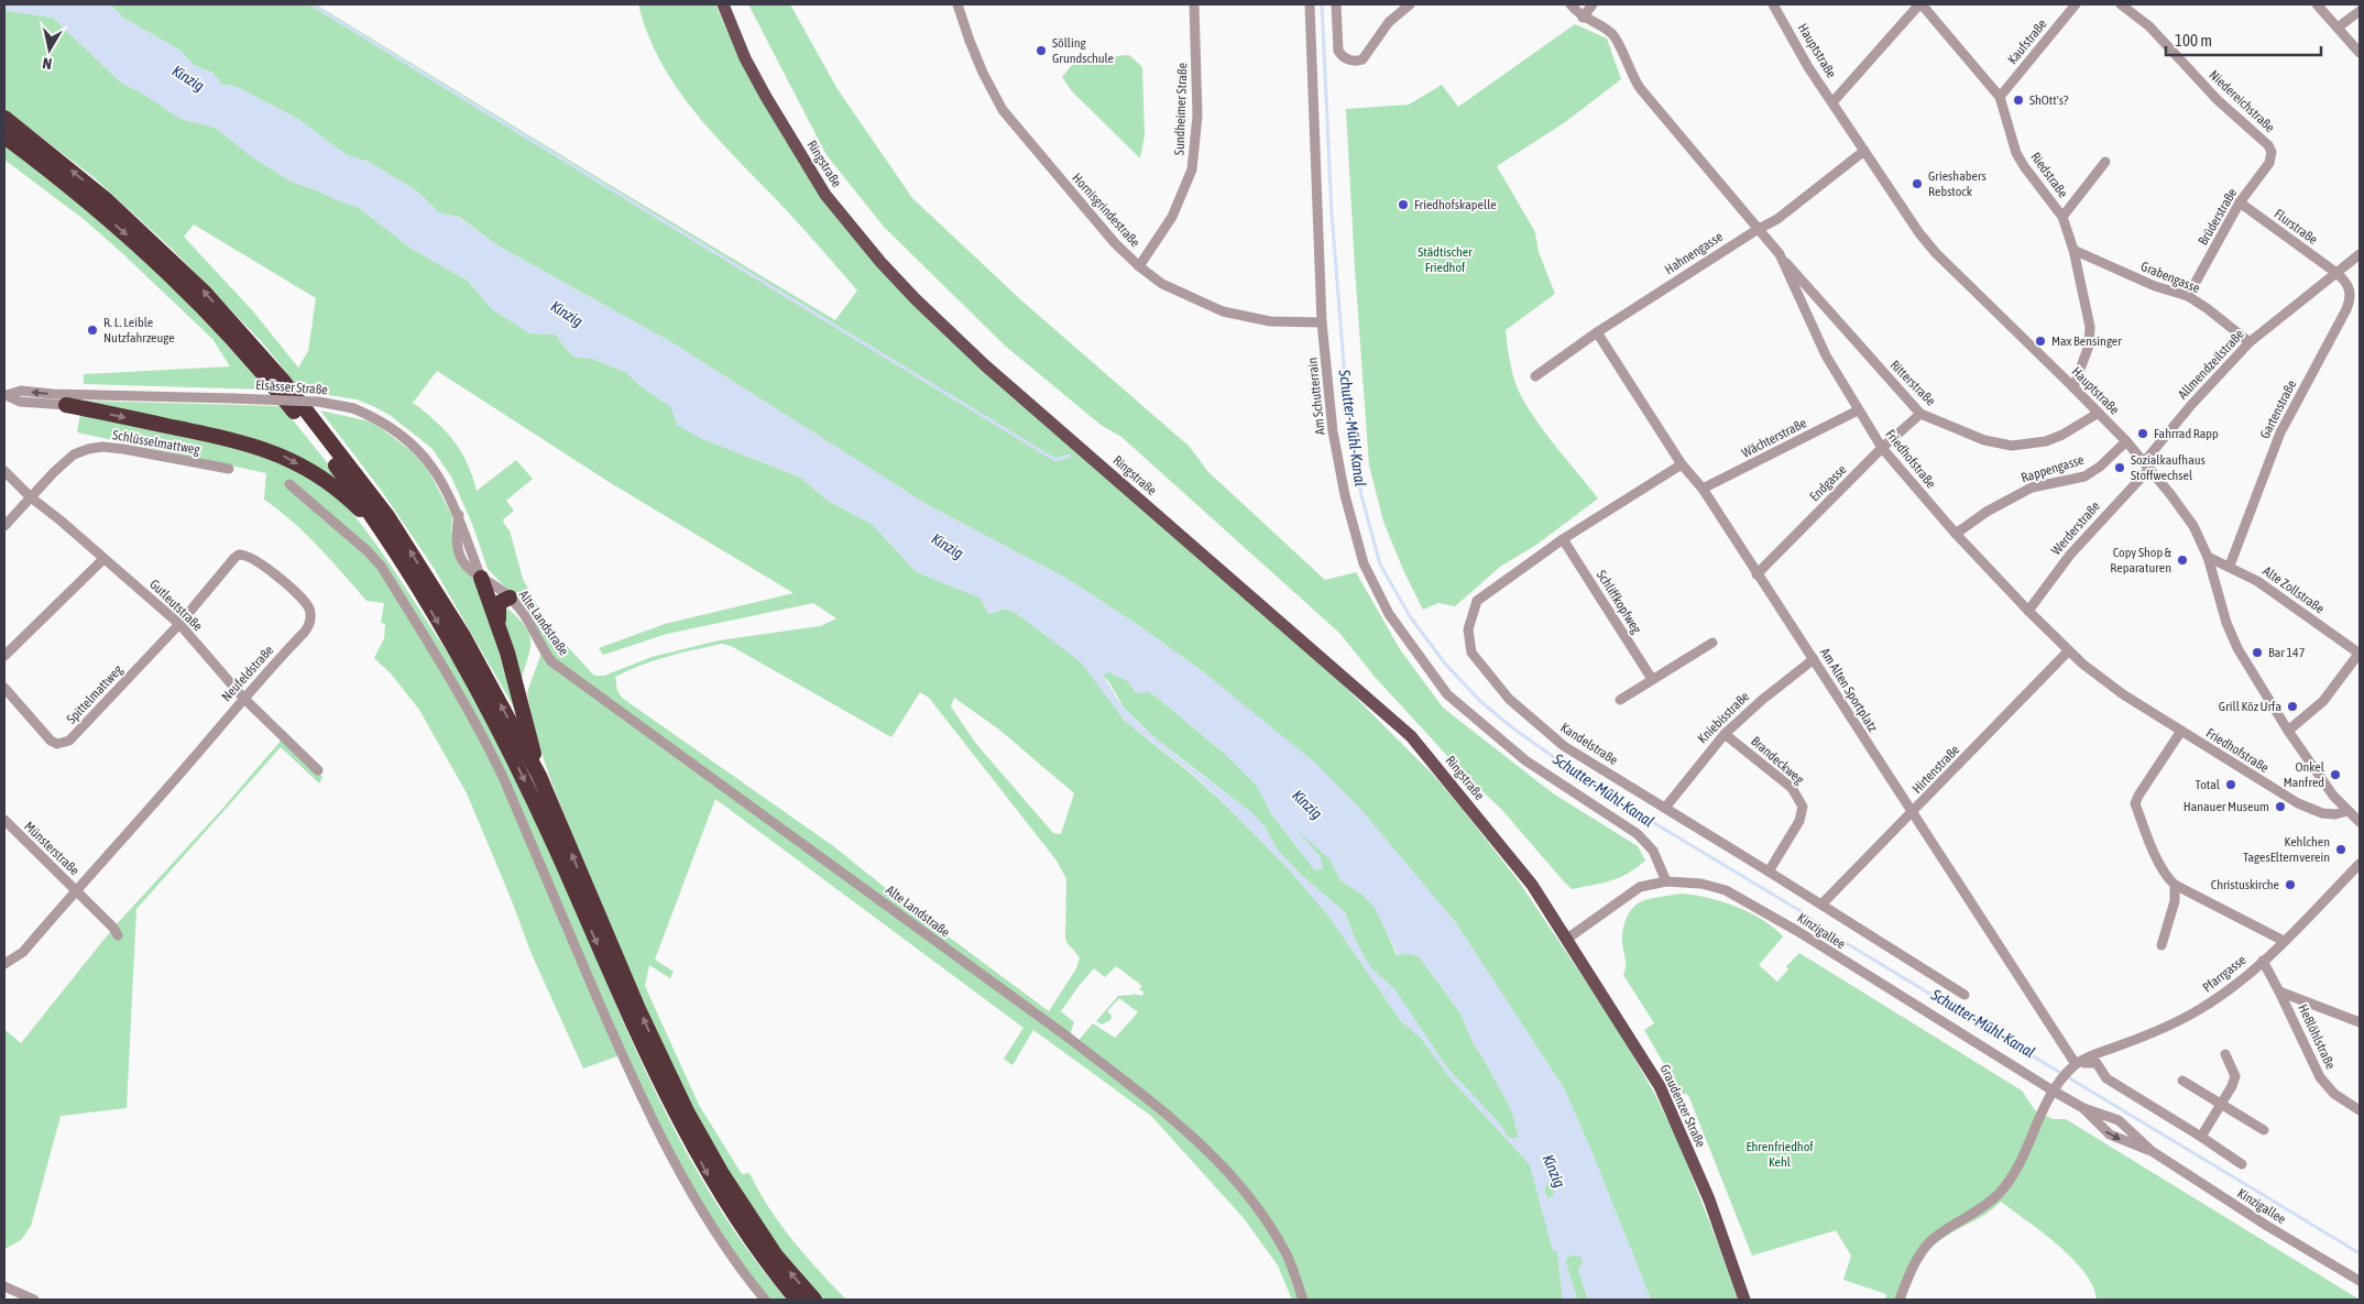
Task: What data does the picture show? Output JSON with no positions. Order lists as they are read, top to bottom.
{
  "streets": {
    "main road": ["Ringstraße", "Graudenzer Straße"],
    "street": [
      "Kaufstraße",
      "Hauptstraße",
      "Niedereichstraße",
      "Sundheimer Straße",
      "Riedstraße",
      "Hornisgrindestraße",
      "Brüderstraße",
      "Flurstraße",
      "Hahnengasse",
      "Grabengasse",
      "Allmendzeilstraße",
      "Ritterstraße",
      "Elsässer Straße",
      "Am Schutterrain",
      "Gartenstraße",
      "Wächterstraße",
      "Schlüsselmattweg",
      "Friedhofstraße",
      "Rappengasse",
      "Endgasse",
      "Werderstraße",
      "Alte Zollstraße",
      "Schliffkopfweg",
      "Gutleutstraße",
      "Alte Landstraße",
      "Neufeldstraße",
      "Am Alten Sportplatz",
      "Spittelmattweg",
      "Kniebisstraße",
      "Kandelstraße",
      "Brandeckweg",
      "Hirtenstraße",
      "Münsterstraße",
      "Kinzigallee",
      "Pfarrgasse",
      "Heßlöhlstraße"
    ]
  },
  "crossings": [
    ["Kaufstraße", "Riedstraße"],
    ["Hauptstraße", "Riedstraße"],
    ["Hauptstraße", "Hahnengasse"],
    ["Hauptstraße", "Allmendzeilstraße"],
    ["Hauptstraße", "Ritterstraße"],
    ["Hauptstraße", "Friedhofstraße"],
    ["Hauptstraße", "Rappengasse"],
    ["Hauptstraße", "Werderstraße"],
    ["Hauptstraße", "Alte Zollstraße"],
    ["Niedereichstraße", "Brüderstraße"],
    ["Sundheimer Straße", "Hornisgrindestraße"],
    ["Ringstraße", "Kinzigallee"],
    ["Ringstraße", "Graudenzer Straße"],
    ["Riedstraße", "Grabengasse"],
    ["Hornisgrindestraße", "Am Schutterrain"],
    ["Brüderstraße", "Flurstraße"],
    ["Brüderstraße", "Grabengasse"],
    ["Flurstraße", "Allmendzeilstraße"],
    ["Flurstraße", "Gartenstraße"],
    ["Hahnengasse", "Friedhofstraße"],
    ["Hahnengasse", "Am Alten Sportplatz"],
    ["Grabengasse", "Allmendzeilstraße"],
    ["Allmendzeilstraße", "Gartenstraße"],
    ["Allmendzeilstraße", "Werderstraße"],
    ["Ritterstraße", "Friedhofstraße"],
    ["Ritterstraße", "Endgasse"],
    ["Elsässer Straße", "Alte Landstraße"],
    ["Am Schutterrain", "Kinzigallee"],
    ["Gartenstraße", "Alte Zollstraße"],
    ["Wächterstraße", "Friedhofstraße"],
    ["Wächterstraße", "Am Alten Sportplatz"],
    ["Schlüsselmattweg", "Gutleutstraße"],
    ["Friedhofstraße", "Rappengasse"],
    ["Friedhofstraße", "Endgasse"],
    ["Friedhofstraße", "Werderstraße"],
    ["Friedhofstraße", "Hirtenstraße"],
    ["Endgasse", "Am Alten Sportplatz"],
    ["Schliffkopfweg", "Kandelstraße"],
    ["Gutleutstraße", "Neufeldstraße"],
    ["Gutleutstraße", "Spittelmattweg"],
    ["Neufeldstraße", "Spittelmattweg"],
    ["Neufeldstraße", "Münsterstraße"],
    ["Am Alten Sportplatz", "Kniebisstraße"],
    ["Am Alten Sportplatz", "Kandelstraße"],
    ["Am Alten Sportplatz", "Hirtenstraße"],
    ["Am Alten Sportplatz", "Pfarrgasse"],
    ["Kniebisstraße", "Kandelstraße"],
    ["Kniebisstraße", "Brandeckweg"],
    ["Kandelstraße", "Brandeckweg"],
    ["Kandelstraße", "Hirtenstraße"],
    ["Kinzigallee", "Pfarrgasse"],
    ["Kinzigallee", "Graudenzer Straße"],
    ["Pfarrgasse", "Heßlöhlstraße"]
  ],
  "water": ["Kinzig", "Schutter-Mühl-Kanal"],
  "parks": ["Städtischer Friedhof", "Ehrenfriedhof Kehl"],
  "places": [
    "Sölling Grundschule",
    "ShOtt's?",
    "Grieshabers Rebstock",
    "Friedhofskapelle",
    "R. L. Leible Nutzfahrzeuge",
    "Max Bensinger",
    "Fahrrad Rapp",
    "Sozialkaufhaus Stoffwechsel",
    "Copy Shop & Reparaturen",
    "Bar 147",
    "Grill Köz Urfa",
    "Onkel Manfred",
    "Total",
    "Hanauer Museum",
    "Kehlchen TagesElternverein",
    "Christuskirche"
  ],
  "scale_bar": "100 m",
  "north": "bottom"
}
